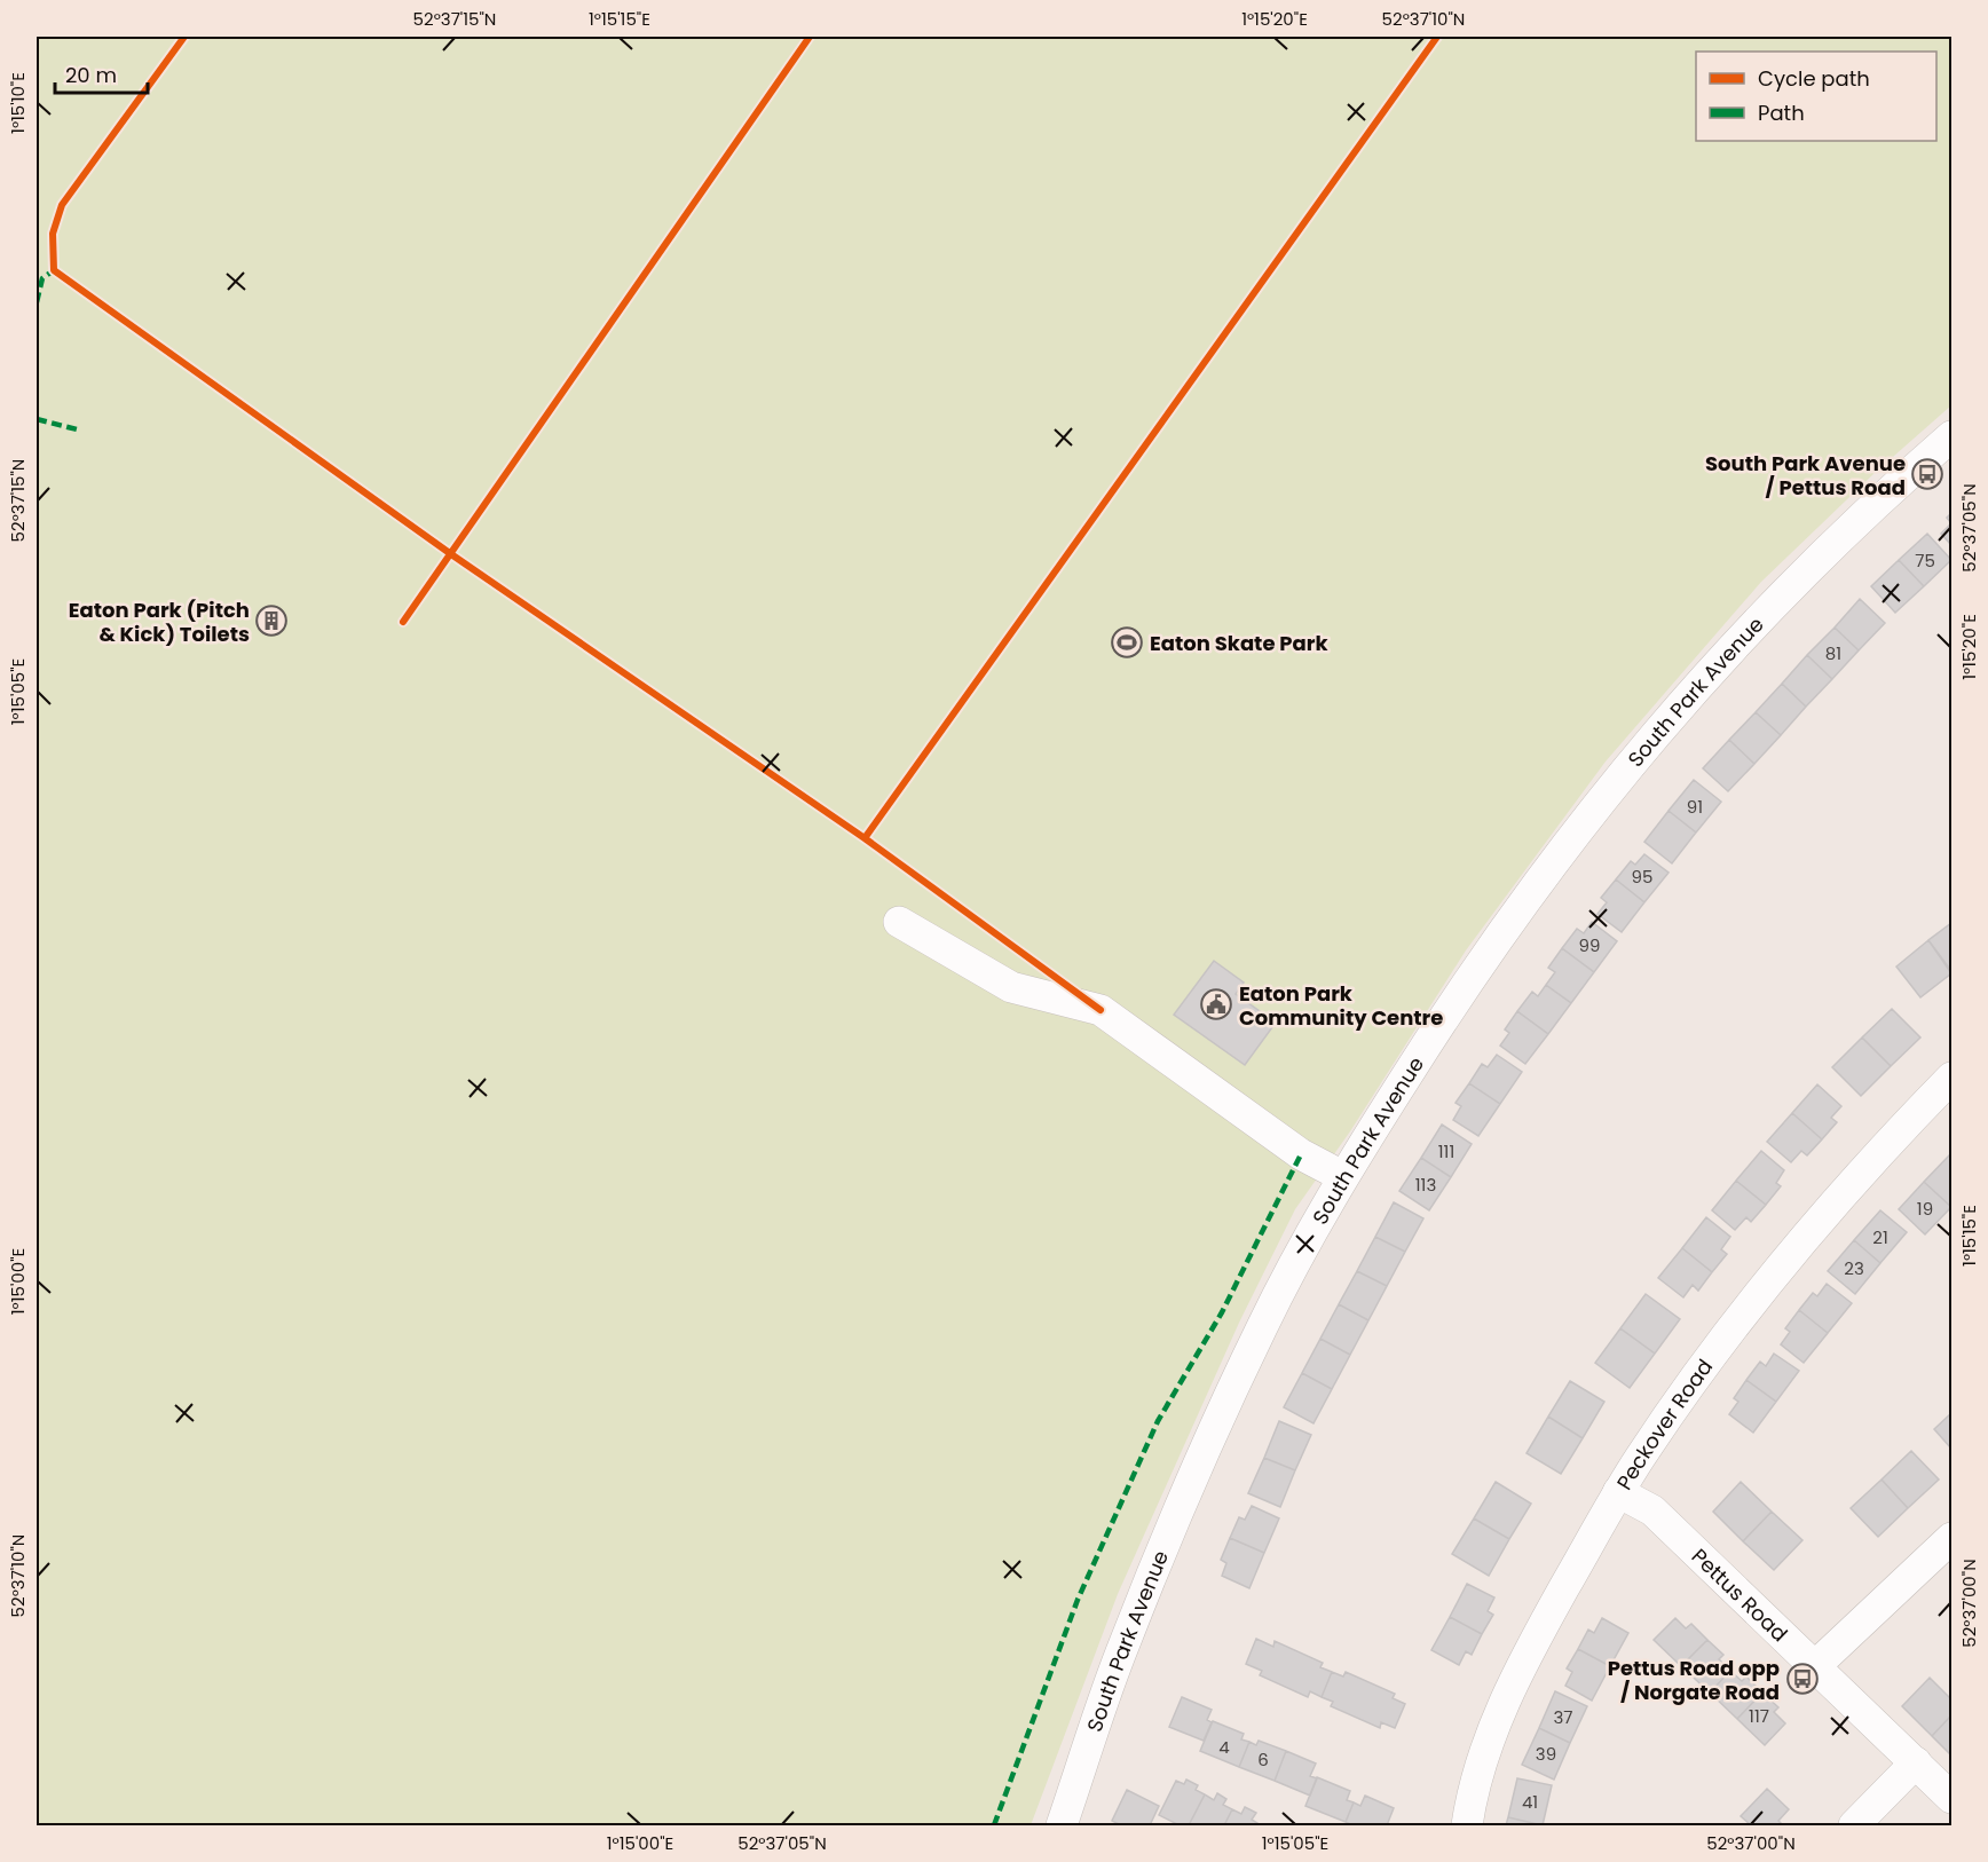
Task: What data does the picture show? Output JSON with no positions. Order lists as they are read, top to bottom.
{
  "streets": {
    "street": ["South Park Avenue", "Peckover Road", "Pettus Road"]
  },
  "crossings": [
    ["Peckover Road", "Pettus Road"]
  ],
  "places": {
    "bus stop": ["South Park Avenue / Pettus Road", "Pettus Road opp / Norgate Road"],
    "building": ["Eaton Park (Pitch & Kick) Toilets"],
    "sports": ["Eaton Skate Park"],
    "public building": ["Eaton Park Community Centre"]
  },
  "house_numbers": [
    "75",
    "81",
    "91",
    "95",
    "99",
    "111",
    "113",
    "19",
    "21",
    "23",
    "117",
    "37",
    "4",
    "39",
    "6",
    "41"
  ],
  "legend": ["Cycle path", "Path"],
  "scale_bar": "20 m",
  "coordinates": [
    "52°37'15\"N",
    "1°15'15\"E",
    "1°15'20\"E",
    "52°37'10\"N",
    "1°15'10\"E",
    "52°37'05\"N",
    "1°15'05\"E",
    "1°15'00\"E",
    "52°37'00\"N"
  ]
}
